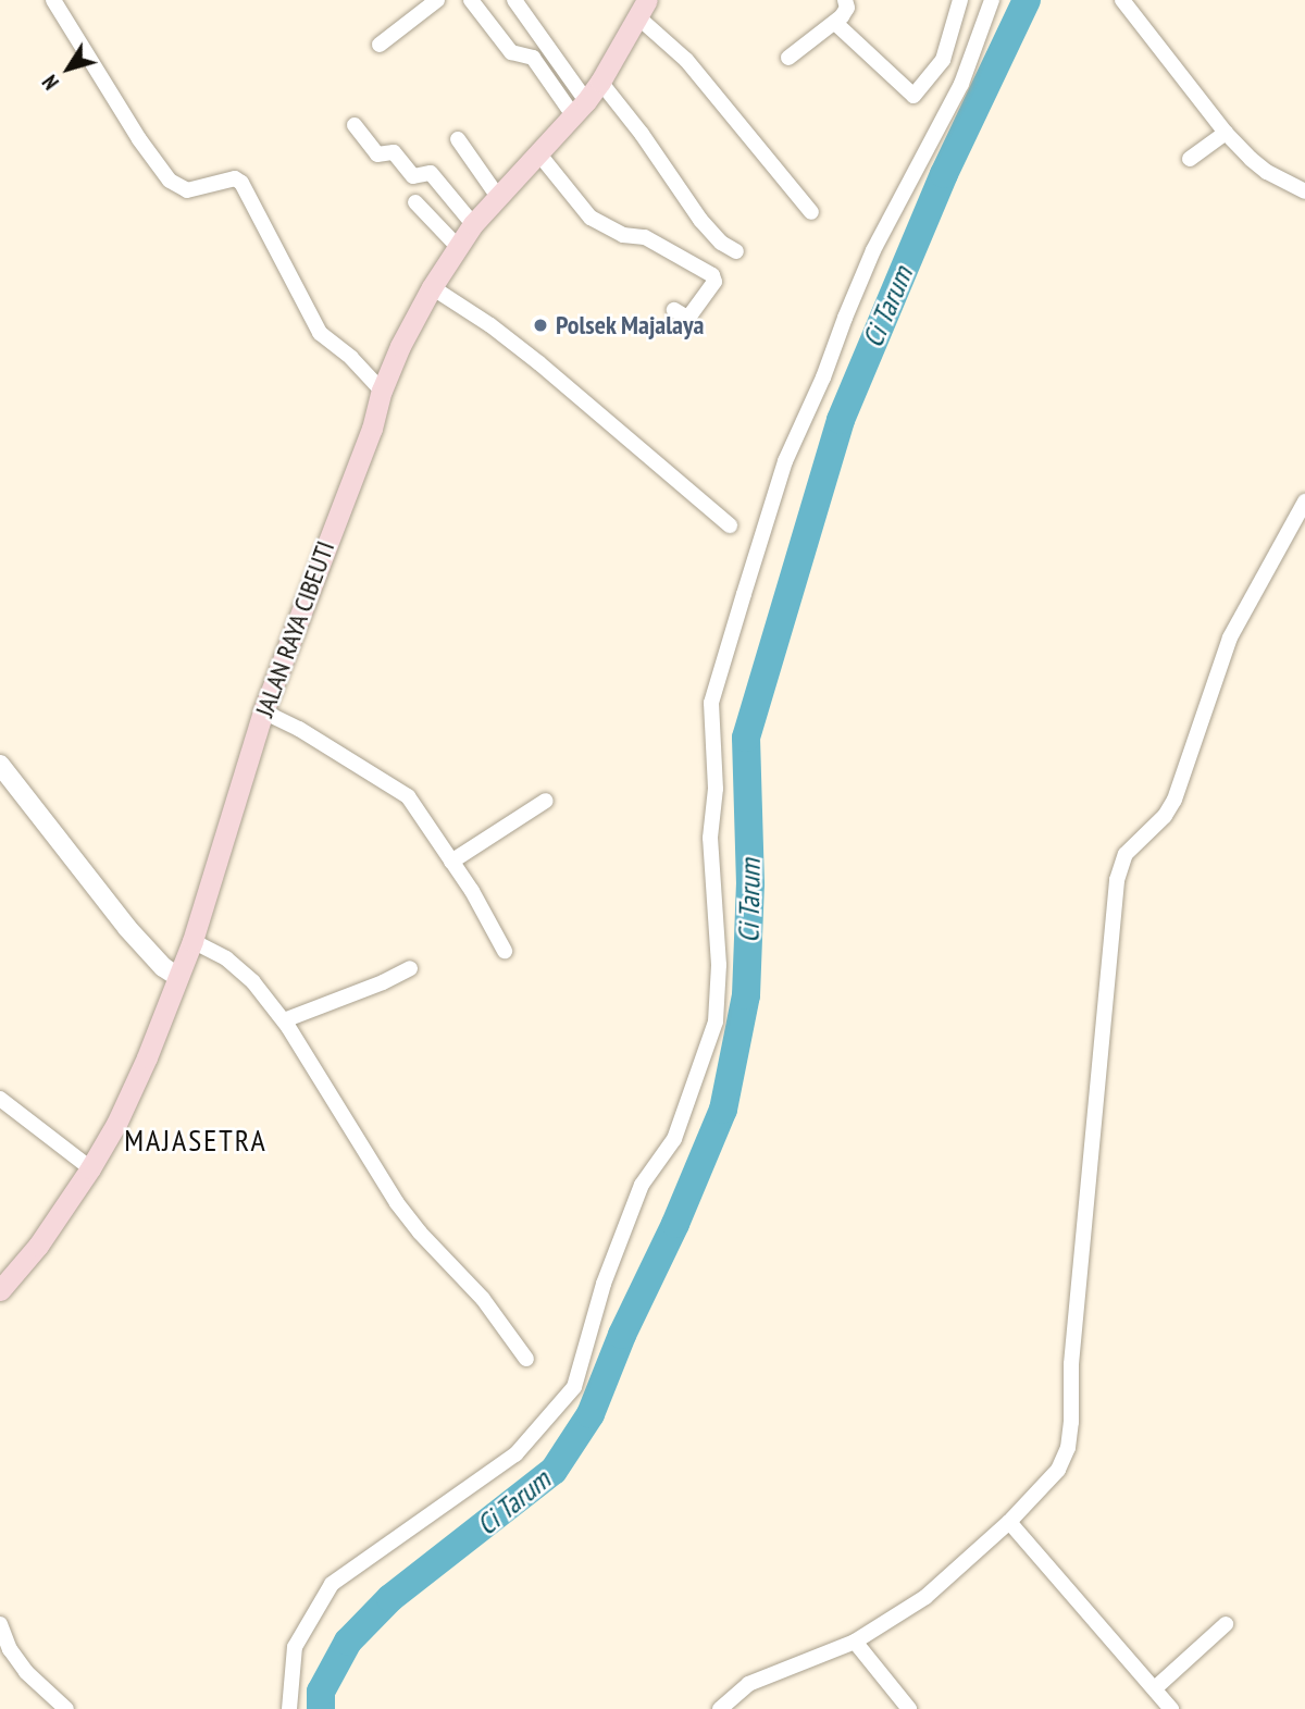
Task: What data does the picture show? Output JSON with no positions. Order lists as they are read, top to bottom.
{
  "streets": {
    "main road": ["JALAN RAYA CIBEUTI"]
  },
  "districts": ["MAJASETRA"],
  "water": ["Ci Tarum"],
  "places": ["Polsek Majalaya"],
  "north": "bottom left"
}
